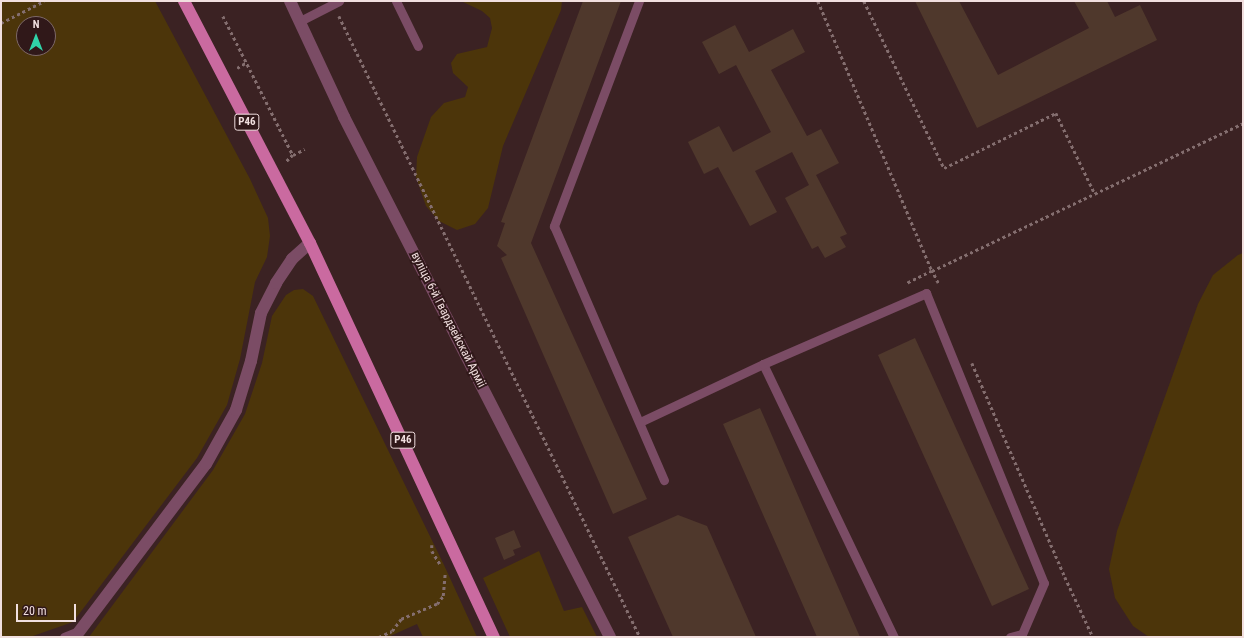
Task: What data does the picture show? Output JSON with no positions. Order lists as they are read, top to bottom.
{
  "streets": {
    "main road": ["Р46"],
    "street": ["вуліца 6-й Гвардзейскай Арміі"]
  },
  "scale_bar": "20 m",
  "north": "top"
}
